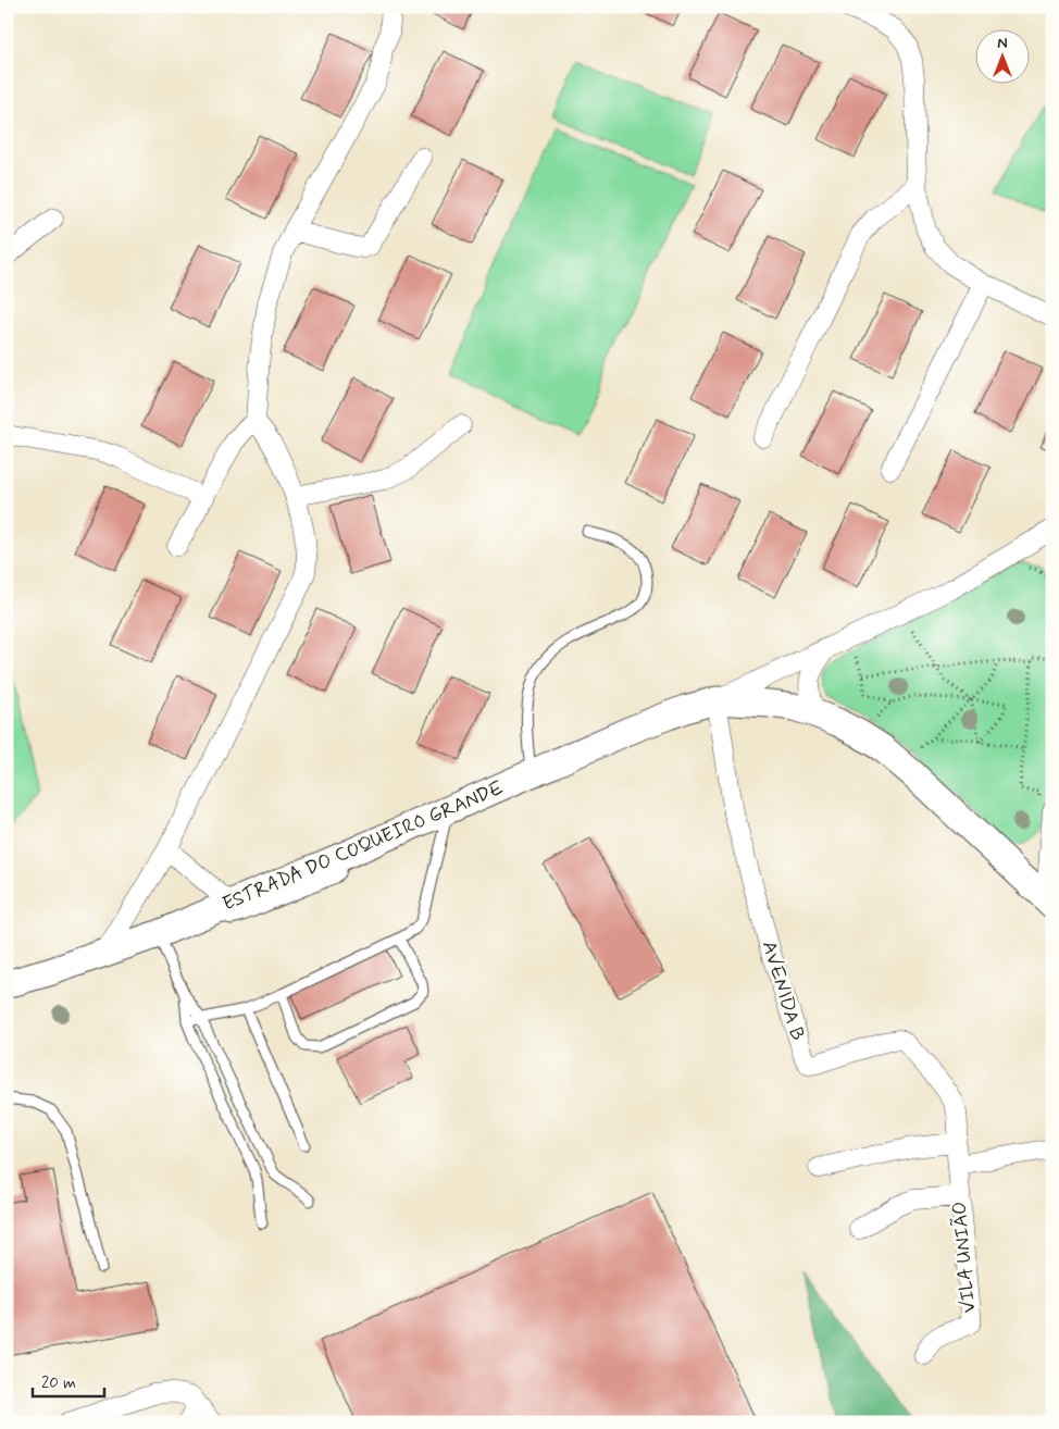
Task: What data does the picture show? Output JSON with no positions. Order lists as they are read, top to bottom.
{
  "streets": {
    "main road": ["ESTRADA DO COQUEIRO GRANDE"],
    "street": ["AVENIDA B", "VILA UNIÃO"]
  },
  "crossings": [
    ["ESTRADA DO COQUEIRO GRANDE", "AVENIDA B"],
    ["AVENIDA B", "VILA UNIÃO"]
  ],
  "scale_bar": "20 m",
  "north": "top"
}
